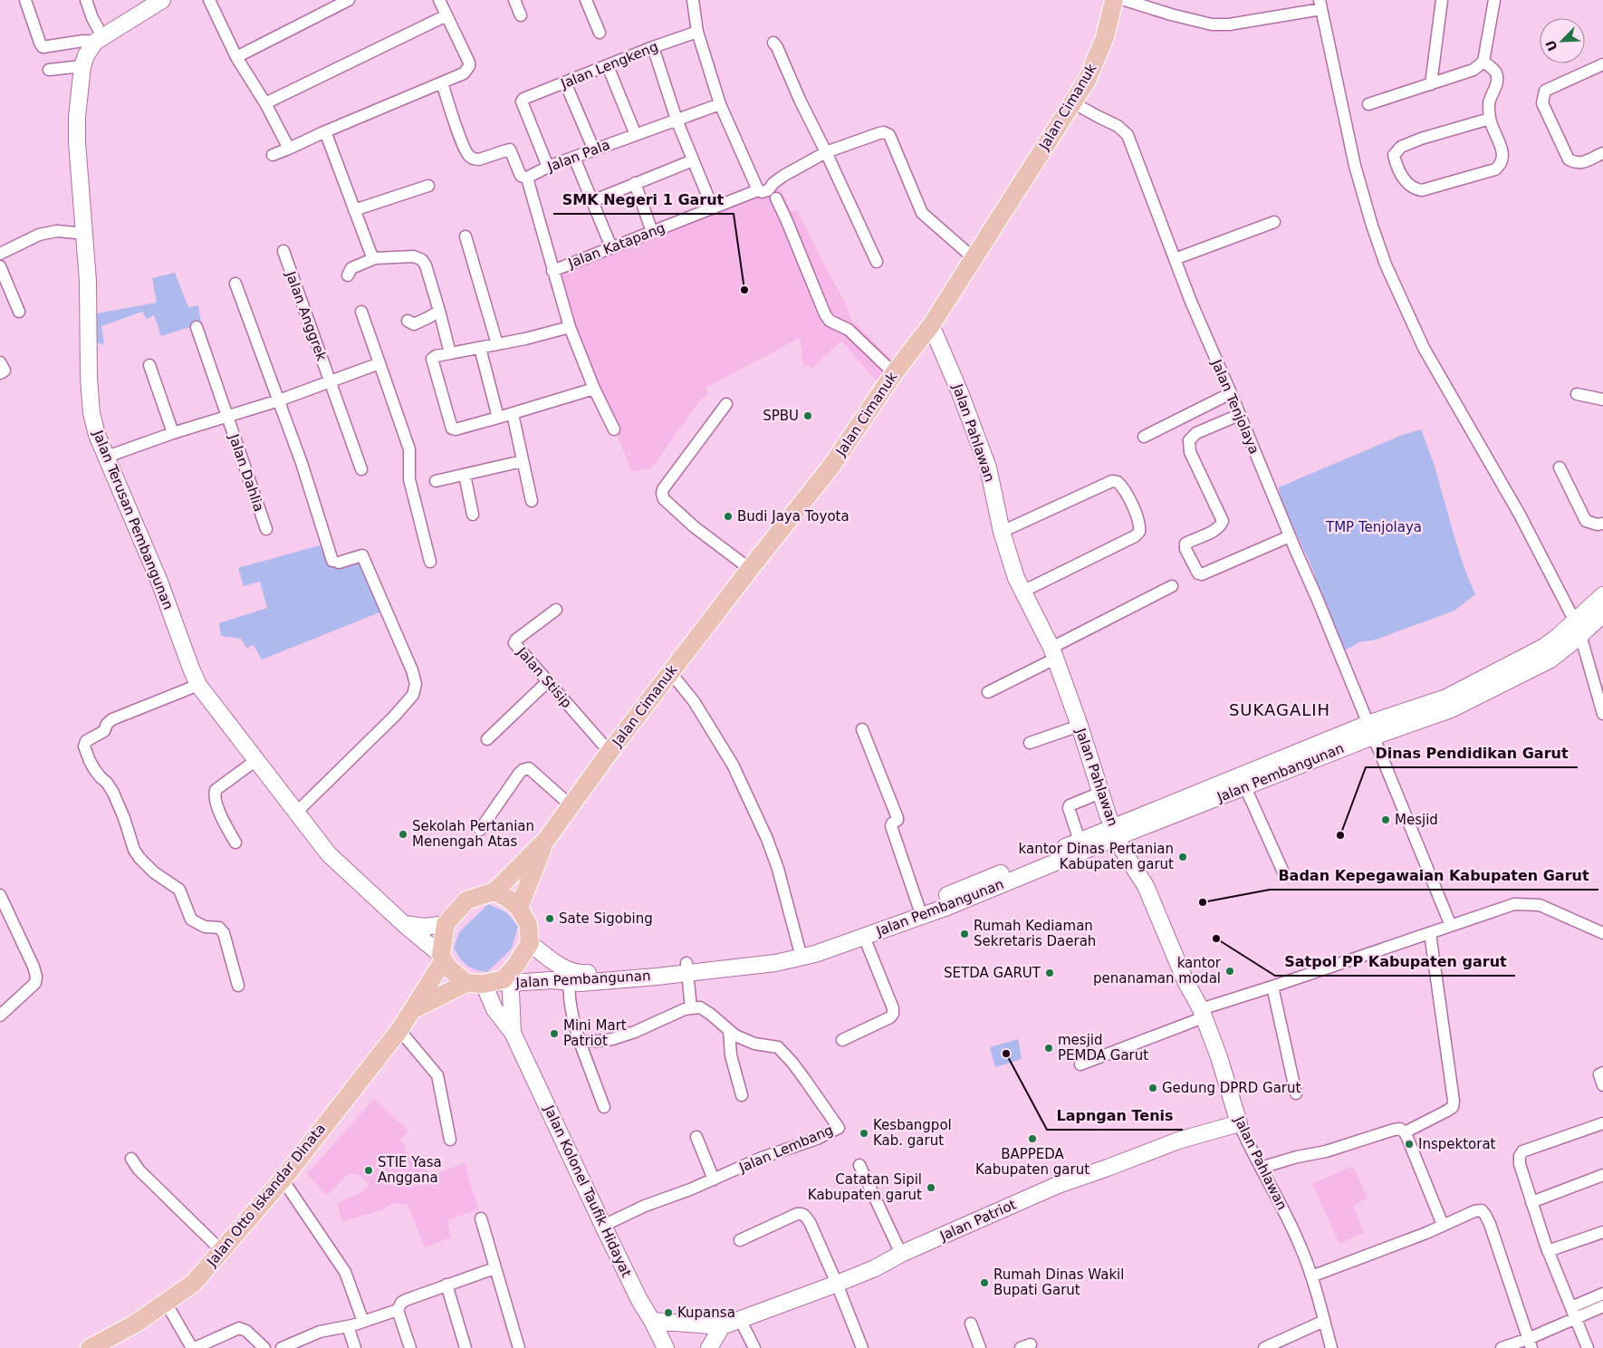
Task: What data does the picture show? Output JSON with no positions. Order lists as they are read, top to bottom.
{
  "streets": {
    "main road": [
      "Jalan Cimanuk",
      "Jalan Pahlawan",
      "Jalan Terusan Pembangunan",
      "Jalan Pembangunan",
      "Jalan Kolonel Taufik Hidayat",
      "Jalan Otto Iskandar Dinata",
      "Jalan Patriot"
    ],
    "street": [
      "Jalan Lengkeng",
      "Jalan Pala",
      "Jalan Katapang",
      "Jalan Anggrek",
      "Jalan Tenjolaya",
      "Jalan Dahlia",
      "Jalan Stisip",
      "Jalan Lembang"
    ]
  },
  "crossings": [
    ["Jalan Lengkeng", "Jalan Pala"],
    ["Jalan Cimanuk", "Jalan Katapang"],
    ["Jalan Cimanuk", "Jalan Tenjolaya"],
    ["Jalan Cimanuk", "Jalan Pahlawan"],
    ["Jalan Cimanuk", "Jalan Stisip"],
    ["Jalan Tenjolaya", "Jalan Pembangunan"],
    ["Jalan Pahlawan", "Jalan Pembangunan"],
    ["Jalan Pahlawan", "Jalan Patriot"],
    ["Jalan Terusan Pembangunan", "Jalan Pembangunan"],
    ["Jalan Terusan Pembangunan", "Jalan Otto Iskandar Dinata"],
    ["Jalan Pembangunan", "Jalan Otto Iskandar Dinata"],
    ["Jalan Lembang", "Jalan Kolonel Taufik Hidayat"],
    ["Jalan Kolonel Taufik Hidayat", "Jalan Patriot"]
  ],
  "districts": ["SUKAGALIH"],
  "parks": ["TMP Tenjolaya"],
  "places": [
    "SMK Negeri 1 Garut",
    "SPBU",
    "Budi Jaya Toyota",
    "Mesjid",
    "Sekolah Pertanian Menengah Atas",
    "Dinas Pendidikan Garut",
    "kantor Dinas Pertanian Kabupaten garut",
    "Badan Kepegawaian Kabupaten Garut",
    "Sate Sigobing",
    "Rumah Kediaman Sekretaris Daerah",
    "Satpol PP Kabupaten garut",
    "kantor penanaman modal",
    "SETDA GARUT",
    "Mini Mart Patriot",
    "mesjid PEMDA Garut",
    "Lapngan Tenis",
    "Gedung DPRD Garut",
    "Kesbangpol Kab. garut",
    "BAPPEDA Kabupaten garut",
    "Inspektorat",
    "STIE Yasa Anggana",
    "Catatan Sipil Kabupaten garut",
    "Rumah Dinas Wakil Bupati Garut",
    "Kupansa"
  ],
  "north": "bottom left"
}
